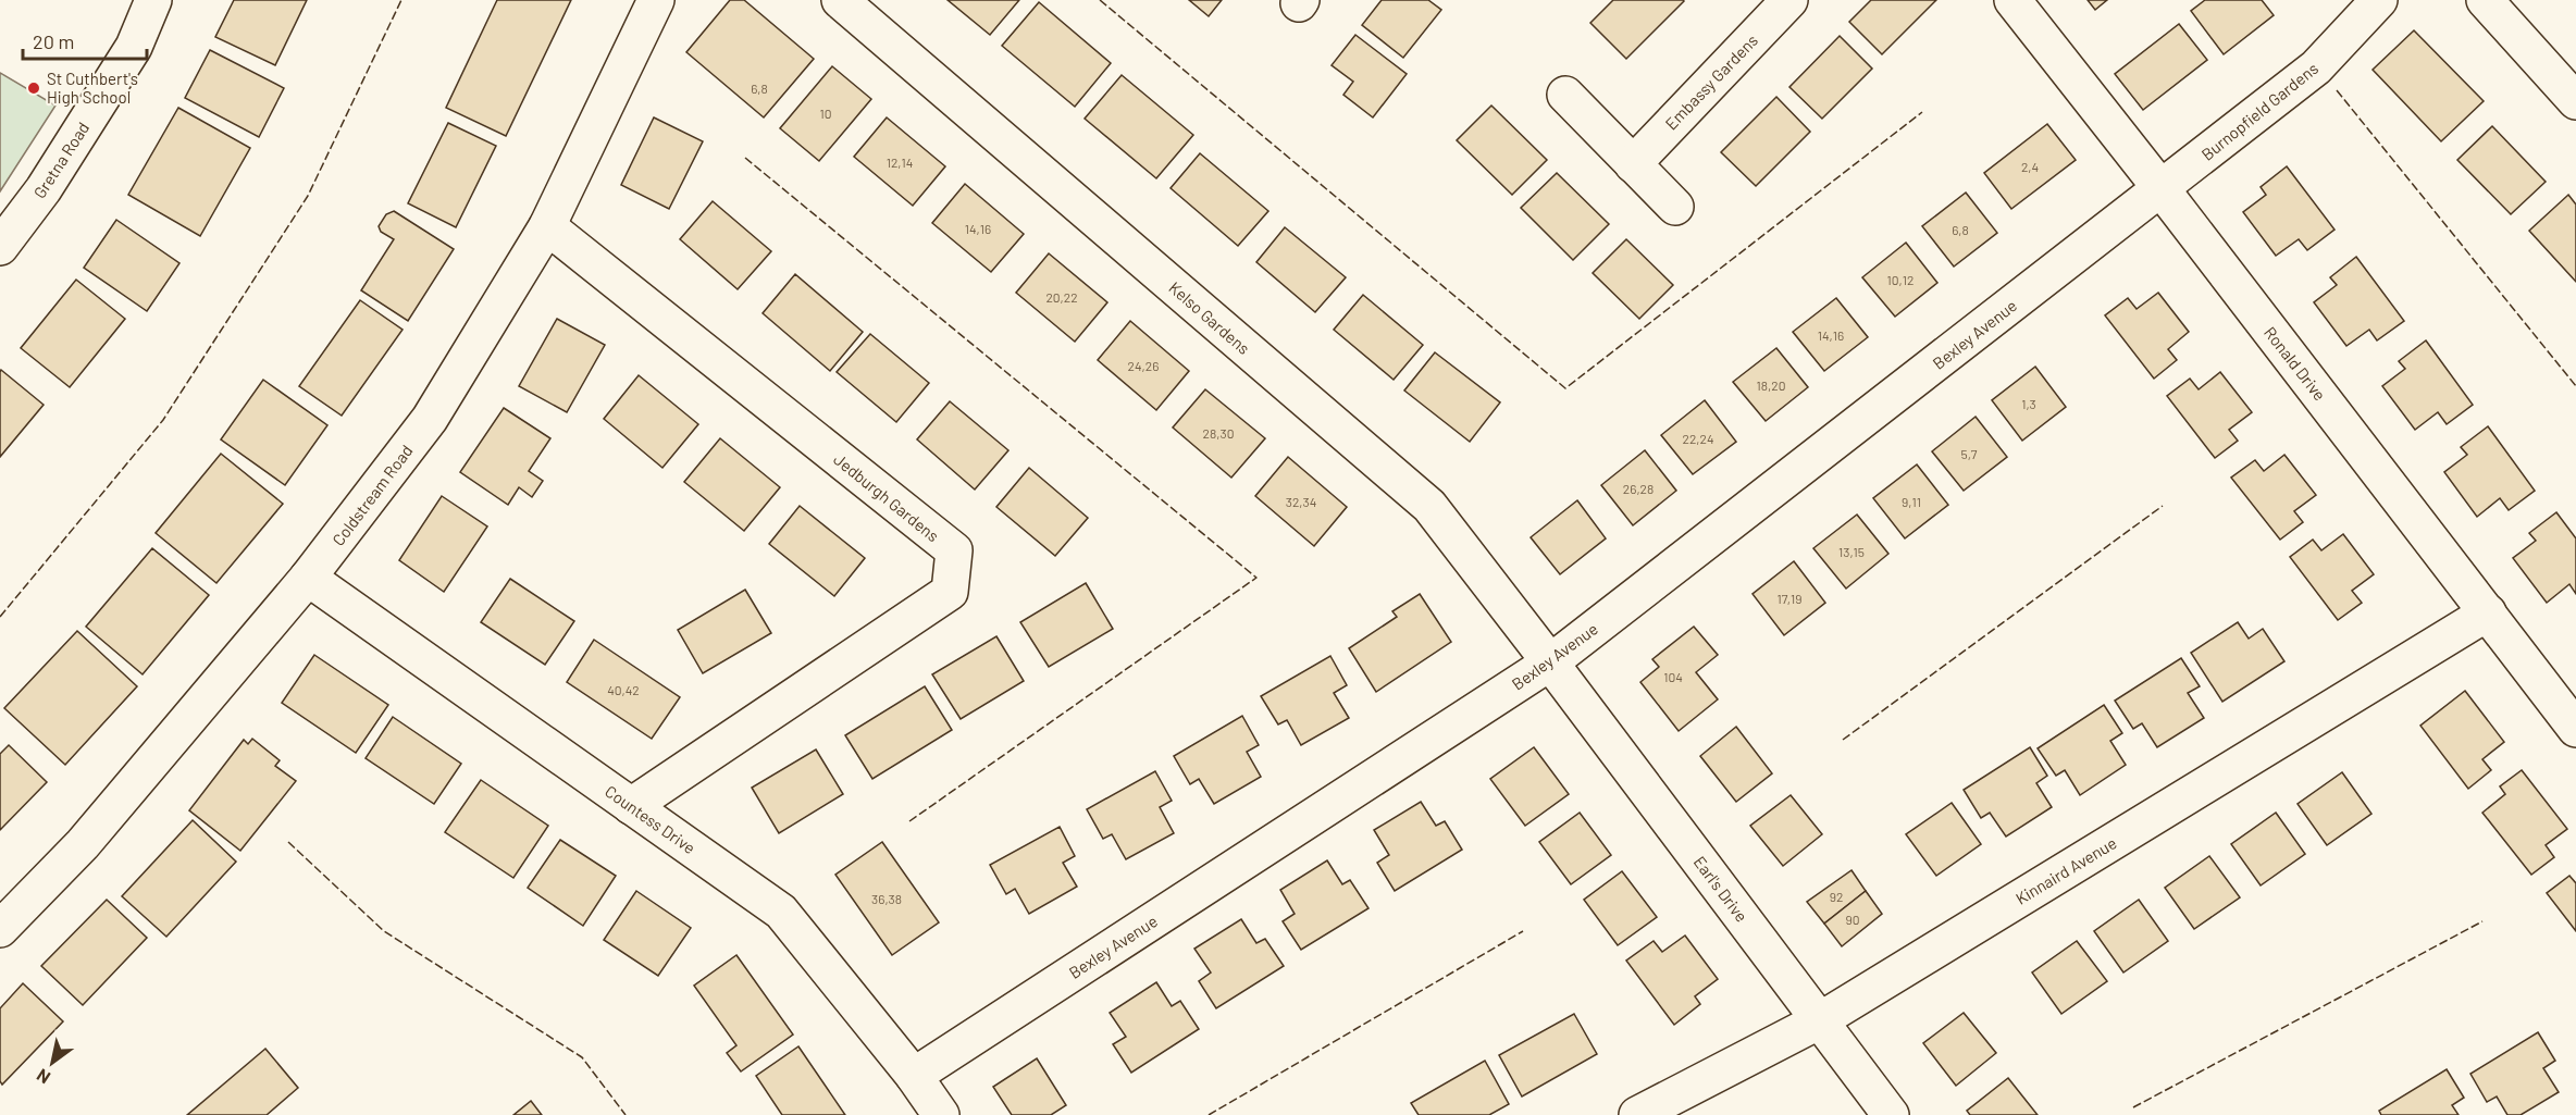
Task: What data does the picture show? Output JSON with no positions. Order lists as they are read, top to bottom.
{
  "streets": {
    "street": [
      "Embassy Gardens",
      "Burnopfield Gardens",
      "Gretna Road",
      "Kelso Gardens",
      "Bexley Avenue",
      "Ronald Drive",
      "Coldstream Road",
      "Jedburgh Gardens",
      "Countess Drive",
      "Kinnaird Avenue",
      "Earl's Drive"
    ]
  },
  "crossings": [
    ["Burnopfield Gardens", "Bexley Avenue"],
    ["Burnopfield Gardens", "Ronald Drive"],
    ["Kelso Gardens", "Bexley Avenue"],
    ["Kelso Gardens", "Earl's Drive"],
    ["Bexley Avenue", "Ronald Drive"],
    ["Bexley Avenue", "Countess Drive"],
    ["Bexley Avenue", "Earl's Drive"],
    ["Ronald Drive", "Kinnaird Avenue"],
    ["Coldstream Road", "Jedburgh Gardens"],
    ["Coldstream Road", "Countess Drive"],
    ["Jedburgh Gardens", "Countess Drive"],
    ["Kinnaird Avenue", "Earl's Drive"]
  ],
  "places": ["St Cuthbert's High School"],
  "house_numbers": [
    "6,8",
    "10",
    "12,14",
    "2,4",
    "14,16",
    "6,8",
    "10,12",
    "20,22",
    "14,16",
    "24,26",
    "18,20",
    "1,3",
    "28,30",
    "22,24",
    "5,7",
    "26,28",
    "32,34",
    "9,11",
    "13,15",
    "17,19",
    "104",
    "40,42",
    "92",
    "36,38",
    "90"
  ],
  "scale_bar": "20 m",
  "north": "bottom left"
}
